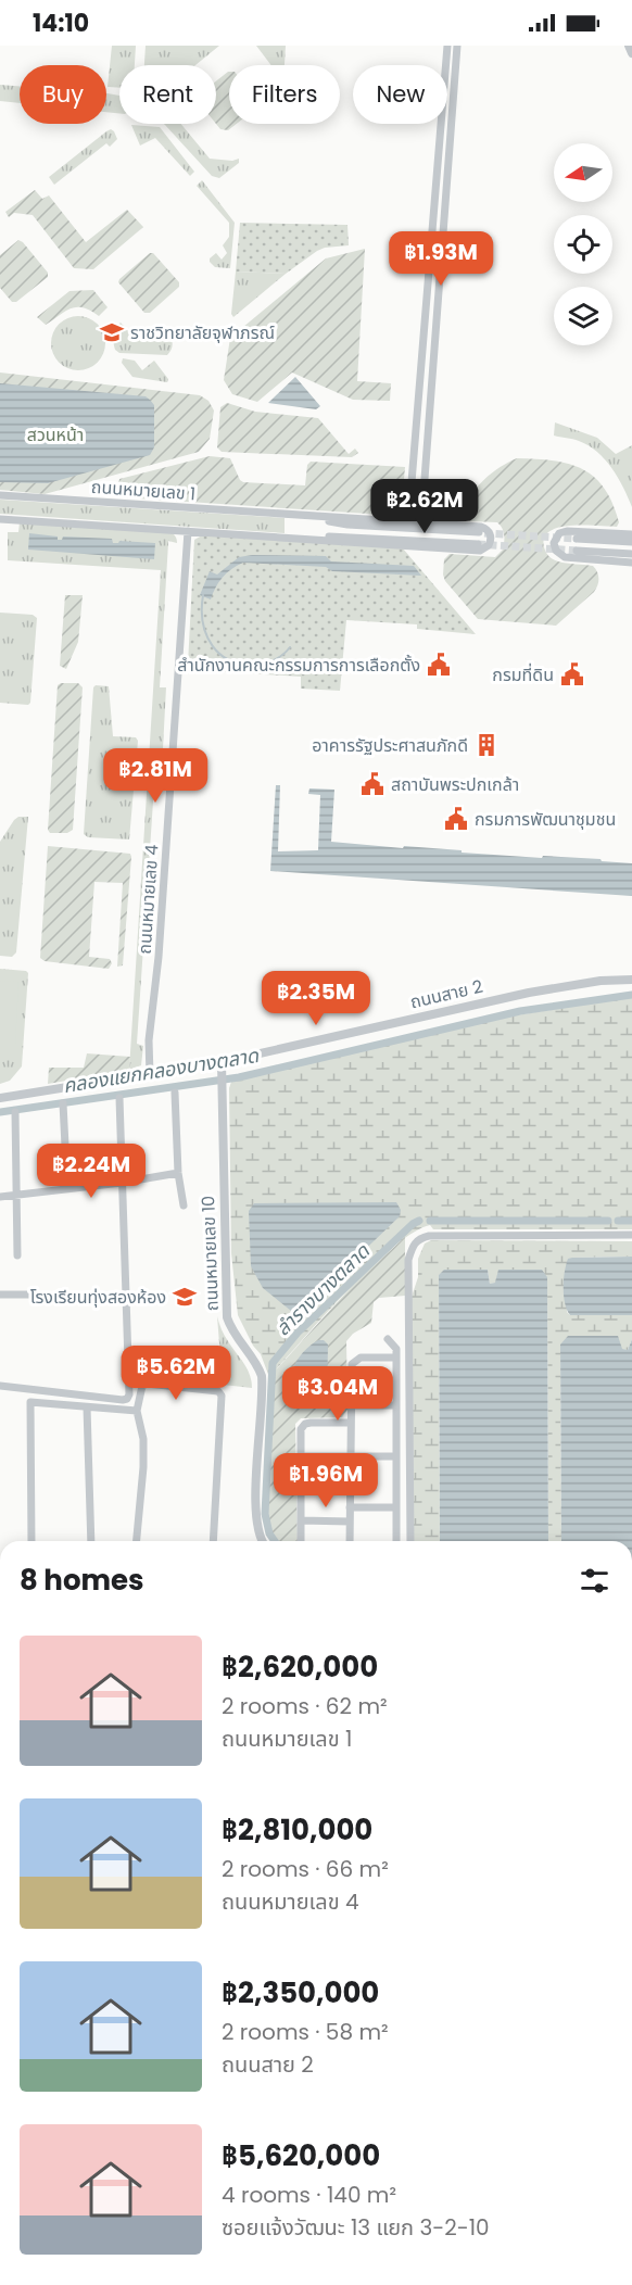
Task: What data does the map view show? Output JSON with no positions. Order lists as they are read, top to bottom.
{
  "streets": {
    "street": [
      "ถนนหมายเลข 1",
      "ถนนหมายเลข 4",
      "ถนนสาย 2",
      "ถนนหมายเลข 10"
    ]
  },
  "crossings": [
    ["ถนนหมายเลข 4", "ถนนสาย 2"],
    ["ถนนสาย 2", "ถนนหมายเลข 10"]
  ],
  "water": ["คลองแยกคลองบางตลาด", "ลำรางบางตลาด"],
  "parks": ["สวนหน้า"],
  "places": {
    "school or university": ["ราชวิทยาลัยจุฬาภรณ์", "โรงเรียนทุ่งสองห้อง"],
    "public building": [
      "สำนักงานคณะกรรมการการเลือกตั้ง",
      "กรมที่ดิน",
      "สถาบันพระปกเกล้า",
      "กรมการพัฒนาชุมชน"
    ],
    "building": ["อาคารรัฐประศาสนภักดี"]
  },
  "north": "left",
  "page": {
    "status": "14:10",
    "chip": [
      "Buy",
      "Rent",
      "Filters",
      "New"
    ],
    "price": [
      "฿1.93M",
      "฿2.62M",
      "฿2.81M",
      "฿2.35M",
      "฿2.24M",
      "฿5.62M",
      "฿3.04M",
      "฿1.96M"
    ],
    "heading": "8 homes",
    "list": [
      {
        "name": "฿2,620,000",
        "note": "2 rooms · 62 m² · ถนนหมายเลข 1"
      },
      {
        "name": "฿2,810,000",
        "note": "2 rooms · 66 m² · ถนนหมายเลข 4"
      },
      {
        "name": "฿2,350,000",
        "note": "2 rooms · 58 m² · ถนนสาย 2"
      },
      {
        "name": "฿5,620,000",
        "note": "4 rooms · 140 m² · ซอยแจ้งวัฒนะ 13 แยก 3-2-10"
      }
    ]
  }
}
